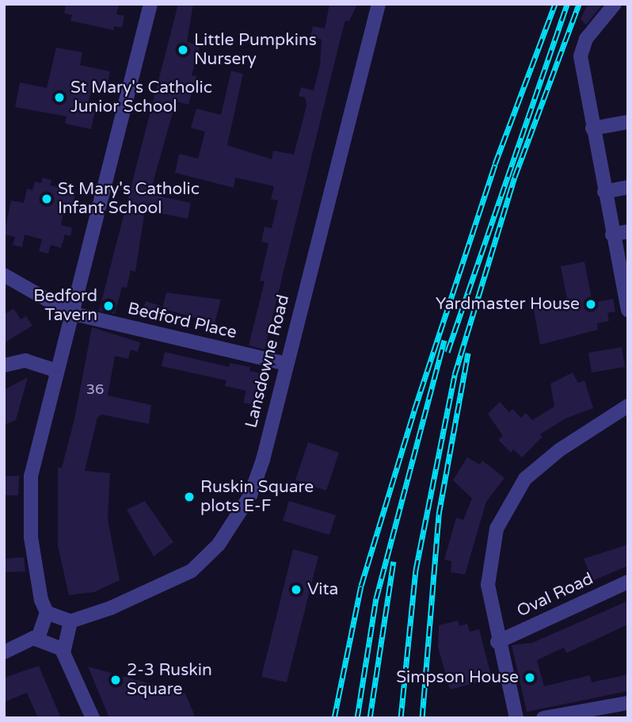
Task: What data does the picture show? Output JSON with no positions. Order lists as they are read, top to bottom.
{
  "streets": {
    "street": ["Bedford Place", "Lansdowne Road", "Oval Road"]
  },
  "crossings": [
    ["Bedford Place", "Lansdowne Road"]
  ],
  "places": [
    "Little Pumpkins Nursery",
    "St Mary's Catholic Junior School",
    "St Mary's Catholic Infant School",
    "Yardmaster House",
    "Bedford Tavern",
    "Ruskin Square plots E-F",
    "Vita",
    "Simpson House",
    "2-3 Ruskin Square"
  ],
  "house_numbers": ["36"]
}
